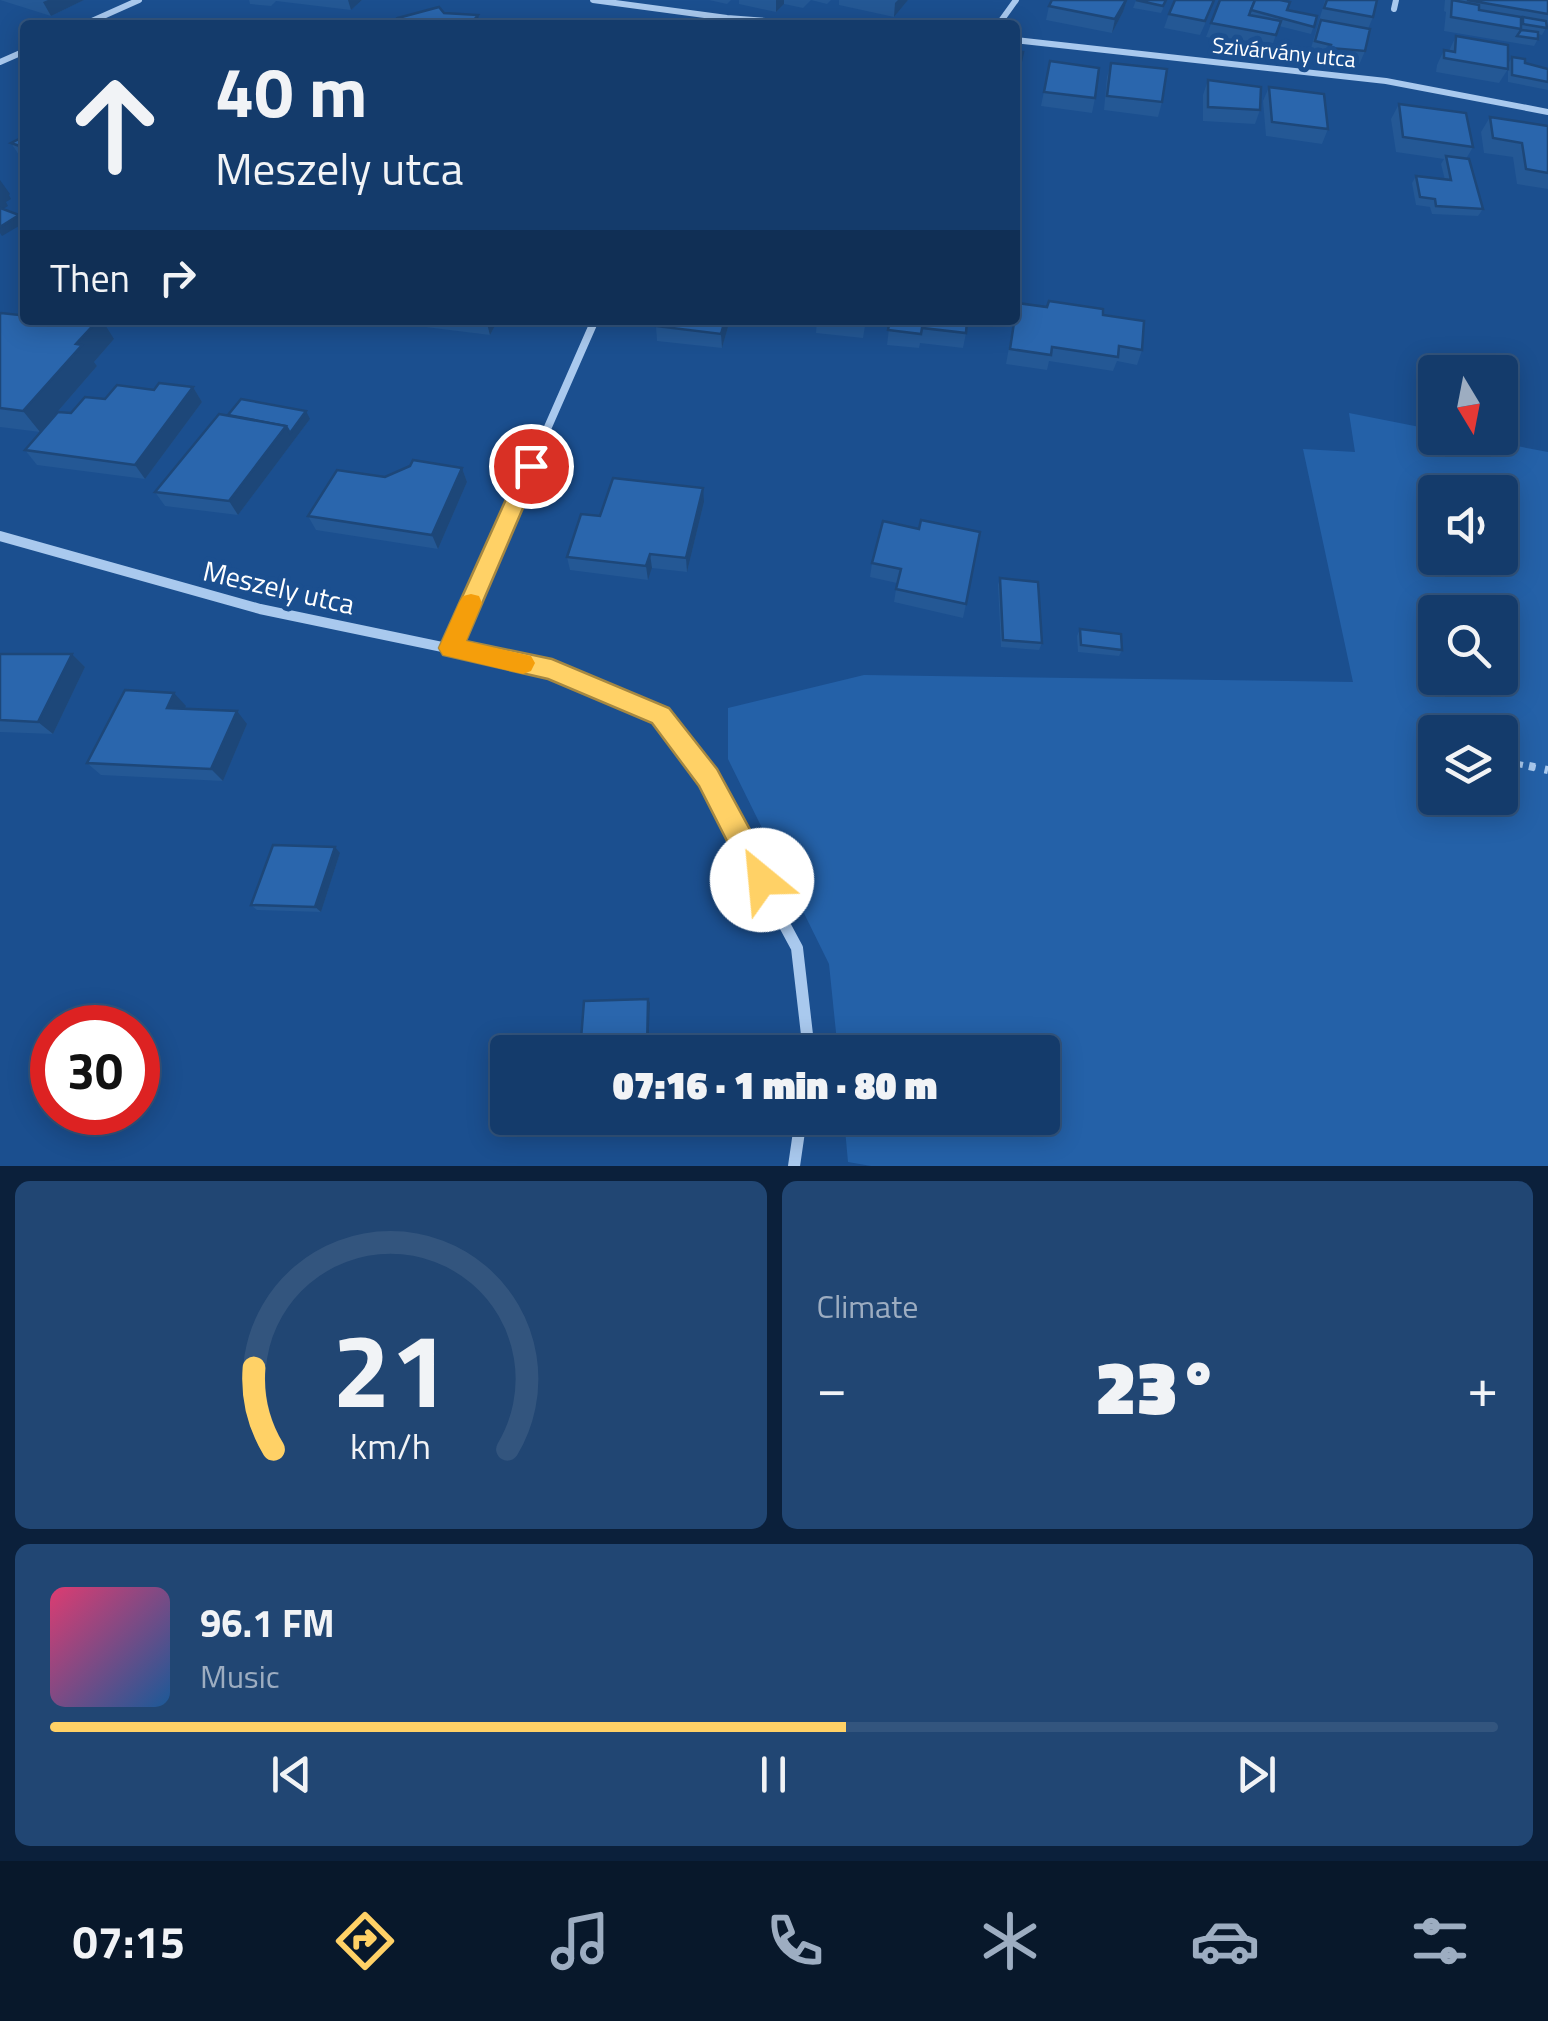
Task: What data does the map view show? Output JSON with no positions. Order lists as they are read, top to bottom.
{
  "streets": {
    "street": ["Szivárvány utca", "Meszely utca"]
  },
  "north": "bottom",
  "page": {
    "turn": ["40 m", "Meszely utca"],
    "then": "Then",
    "limit": "30",
    "trip": "07:16 · 1 min · 80 m",
    "tile": "Climate",
    "heat": ["−", "23°", "+"],
    "song": ["96.1 FM", "Music"],
    "tabs": "07:15",
    "gauge": ["21", "km/h"]
  }
}
